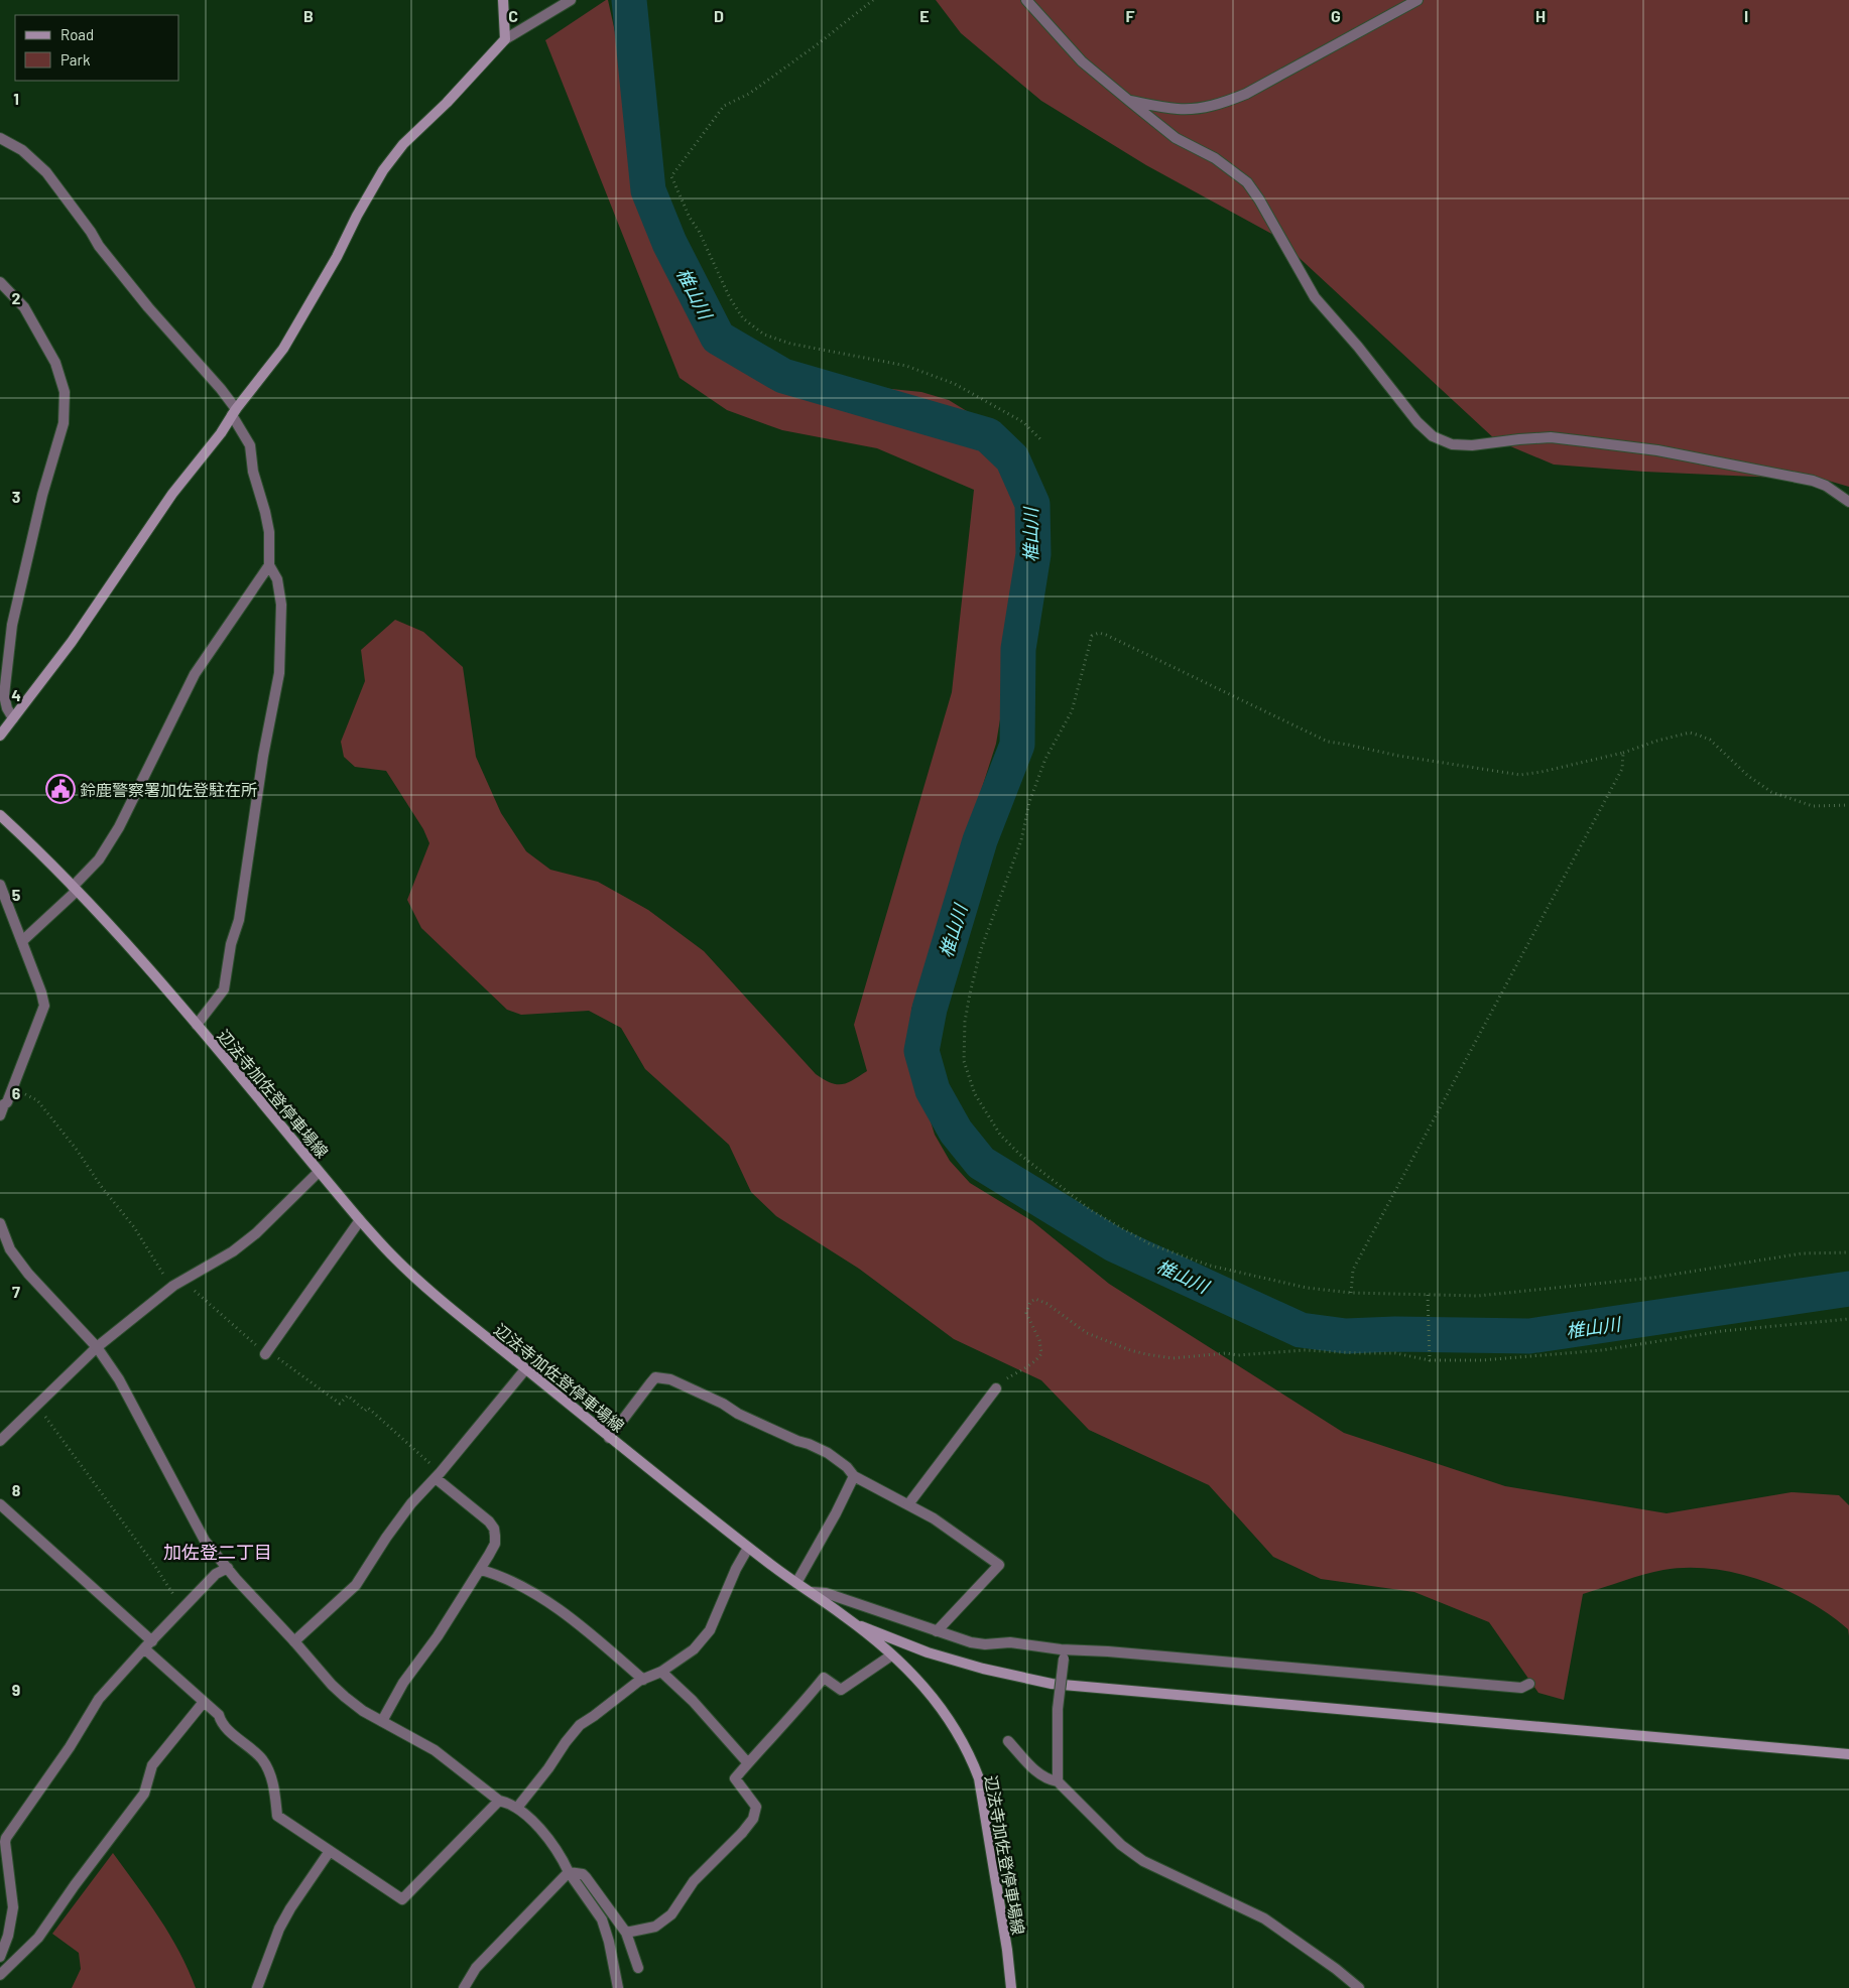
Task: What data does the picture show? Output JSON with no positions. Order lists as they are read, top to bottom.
{
  "streets": {
    "street": ["辺法寺加佐登停車場線"]
  },
  "districts": ["加佐登二丁目"],
  "water": ["椎山川"],
  "places": {
    "public building": ["鈴鹿警察署加佐登駐在所"]
  },
  "legend": ["Road", "Park"],
  "grid": {
    "columns": [
      "B",
      "C",
      "D",
      "E",
      "F",
      "G",
      "H",
      "I"
    ],
    "rows": [
      "1",
      "2",
      "3",
      "4",
      "5",
      "6",
      "7",
      "8",
      "9"
    ]
  }
}
